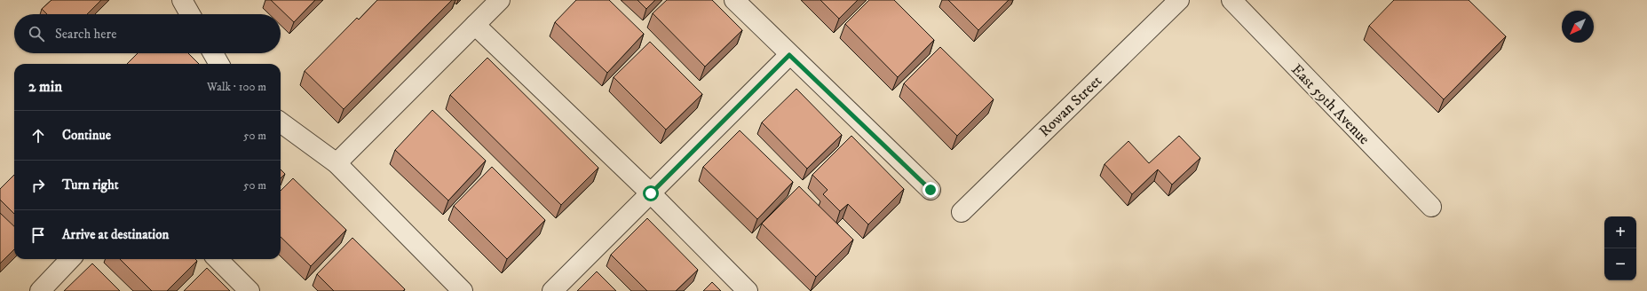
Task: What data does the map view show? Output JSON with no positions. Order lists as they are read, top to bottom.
{
  "streets": {
    "street": ["East 59th Avenue", "Rowan Street"]
  },
  "north": "bottom left",
  "page": {
    "search": "Search here",
    "heading": ["2 min", "Walk · 100 m"],
    "list": [
      ["Continue", "50 m"],
      ["Turn right", "50 m"],
      "Arrive at destination"
    ],
    "map_buttons": ["+", "−"]
  }
}
